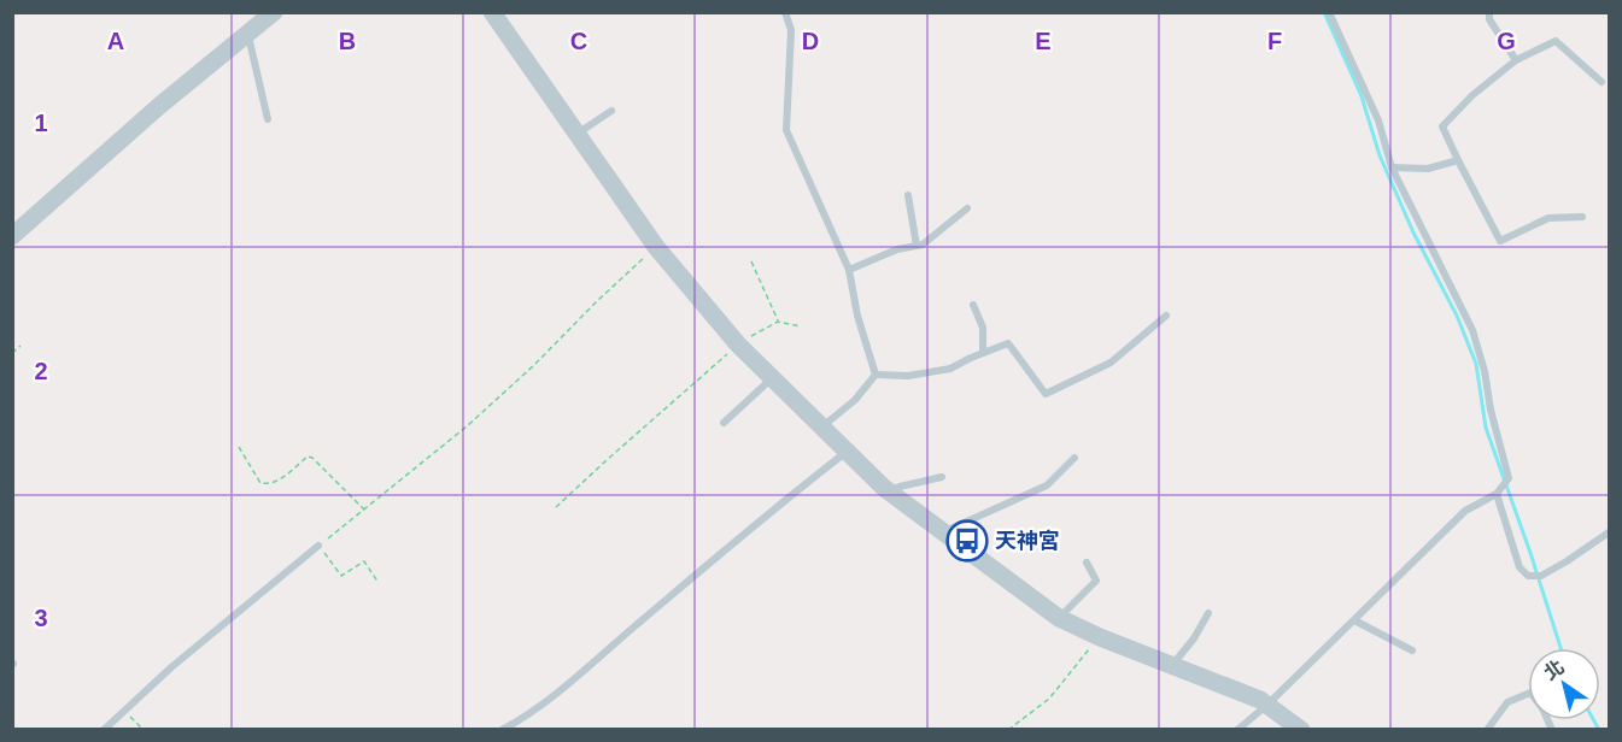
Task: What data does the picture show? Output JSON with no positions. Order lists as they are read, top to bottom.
{
  "places": {
    "bus stop": ["天神宮"]
  },
  "north": "top left",
  "grid": {
    "columns": [
      "A",
      "B",
      "C",
      "D",
      "E",
      "F",
      "G"
    ],
    "rows": ["1", "2", "3"]
  }
}
